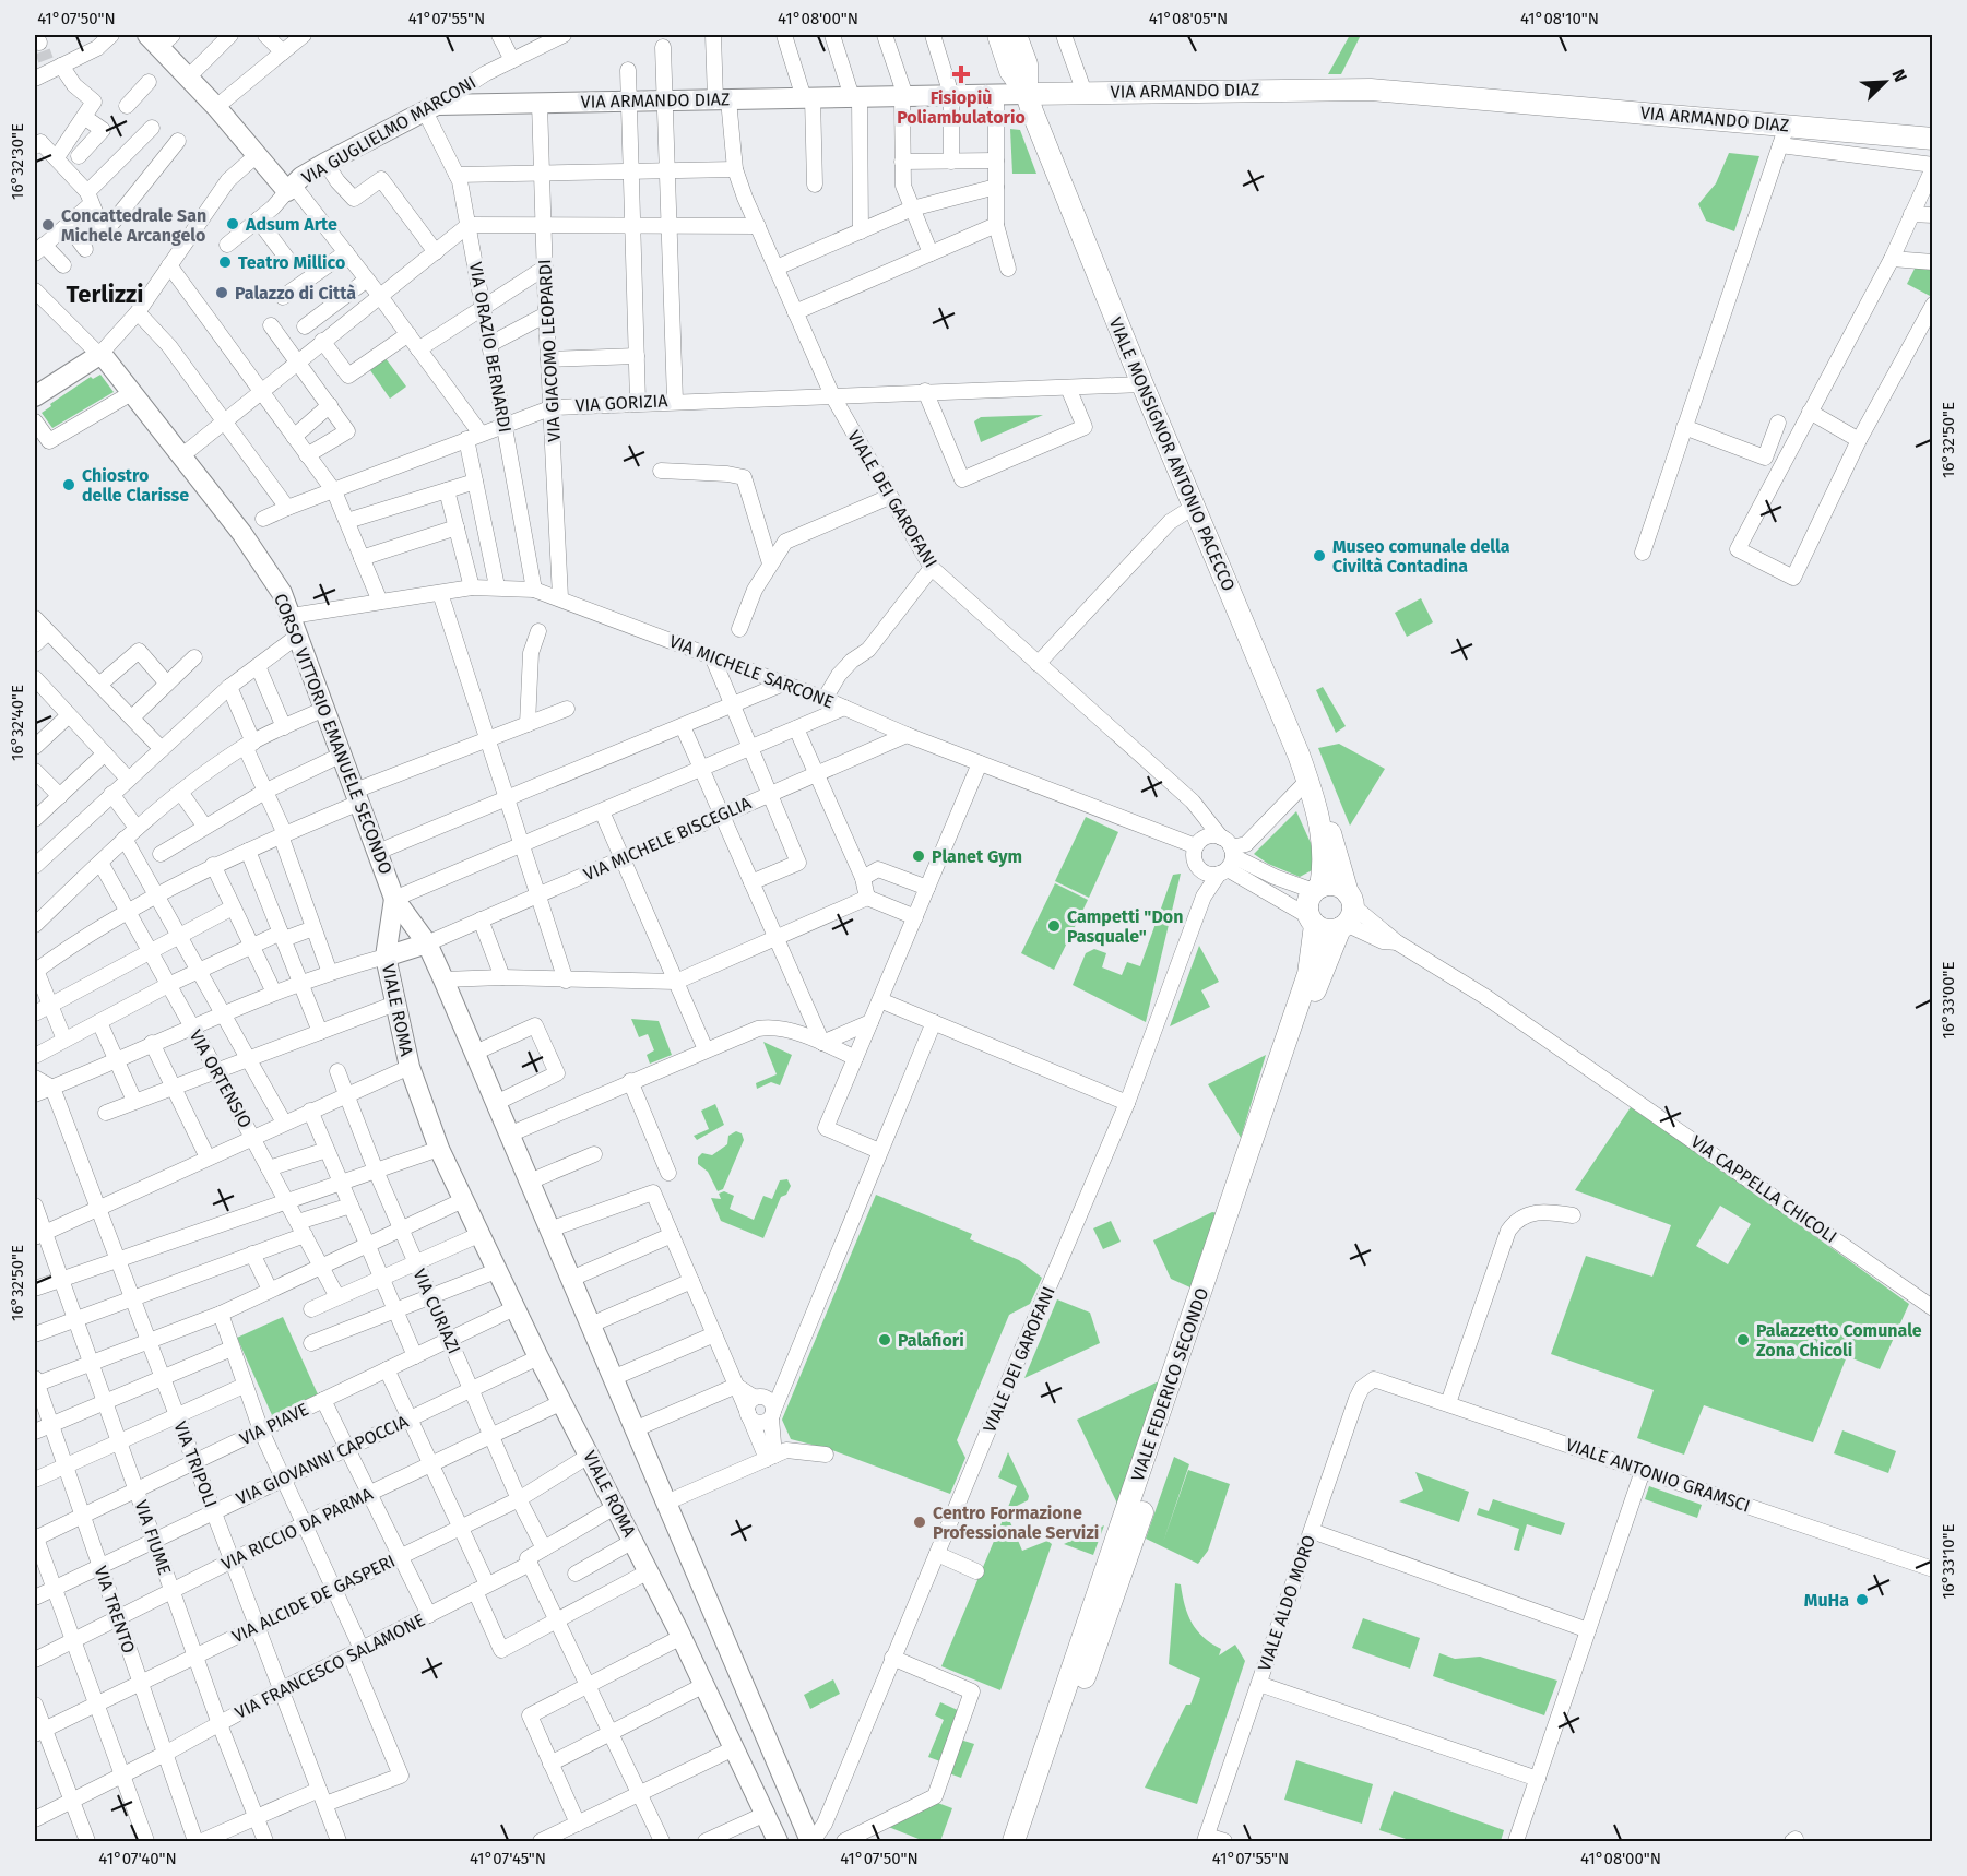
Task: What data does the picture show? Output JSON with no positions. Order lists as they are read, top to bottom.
{
  "streets": {
    "main road": ["VIA ARMANDO DIAZ", "VIALE MONSIGNOR ANTONIO PACECCO", "VIALE FEDERICO SECONDO"],
    "street": [
      "VIA GUGLIELMO MARCONI",
      "VIA ORAZIO BERNARDI",
      "VIA GIACOMO LEOPARDI",
      "VIA GORIZIA",
      "VIALE DEI GAROFANI",
      "VIA MICHELE SARCONE",
      "CORSO VITTORIO EMANUELE SECONDO",
      "VIA MICHELE BISCEGLIA",
      "VIALE ROMA",
      "VIA ORTENSIO",
      "VIA CAPPELLA CHICOLI",
      "VIA CURIAZI",
      "VIA PIAVE",
      "VIA GIOVANNI CAPOCCIA",
      "VIA TRIPOLI",
      "VIALE ANTONIO GRAMSCI",
      "VIA RICCIO DA PARMA",
      "VIA FIUME",
      "VIA ALCIDE DE GASPERI",
      "VIALE ALDO MORO",
      "VIA TRENTO",
      "VIA FRANCESCO SALAMONE"
    ]
  },
  "crossings": [
    ["VIA ARMANDO DIAZ", "VIA GUGLIELMO MARCONI"],
    ["VIA ARMANDO DIAZ", "VIA ORAZIO BERNARDI"],
    ["VIA ARMANDO DIAZ", "VIA GIACOMO LEOPARDI"],
    ["VIA ARMANDO DIAZ", "VIALE MONSIGNOR ANTONIO PACECCO"],
    ["VIA ARMANDO DIAZ", "VIALE DEI GAROFANI"],
    ["VIA GUGLIELMO MARCONI", "VIA ORAZIO BERNARDI"],
    ["VIA ORAZIO BERNARDI", "VIA GORIZIA"],
    ["VIA ORAZIO BERNARDI", "VIA MICHELE SARCONE"],
    ["VIA GIACOMO LEOPARDI", "VIA GORIZIA"],
    ["VIA GIACOMO LEOPARDI", "VIA MICHELE SARCONE"],
    ["VIA GORIZIA", "VIALE MONSIGNOR ANTONIO PACECCO"],
    ["VIA GORIZIA", "VIALE DEI GAROFANI"],
    ["VIA GORIZIA", "CORSO VITTORIO EMANUELE SECONDO"],
    ["VIALE MONSIGNOR ANTONIO PACECCO", "VIA CAPPELLA CHICOLI"],
    ["VIALE MONSIGNOR ANTONIO PACECCO", "VIALE FEDERICO SECONDO"],
    ["VIA MICHELE SARCONE", "CORSO VITTORIO EMANUELE SECONDO"],
    ["VIA MICHELE SARCONE", "VIA MICHELE BISCEGLIA"],
    ["CORSO VITTORIO EMANUELE SECONDO", "VIA MICHELE BISCEGLIA"],
    ["CORSO VITTORIO EMANUELE SECONDO", "VIALE ROMA"],
    ["VIA MICHELE BISCEGLIA", "VIALE ROMA"],
    ["VIALE ROMA", "VIA PIAVE"],
    ["VIALE ROMA", "VIA GIOVANNI CAPOCCIA"],
    ["VIALE ROMA", "VIA RICCIO DA PARMA"],
    ["VIALE ROMA", "VIA ALCIDE DE GASPERI"],
    ["VIALE ROMA", "VIA FRANCESCO SALAMONE"],
    ["VIA CAPPELLA CHICOLI", "VIALE FEDERICO SECONDO"],
    ["VIA CURIAZI", "VIA PIAVE"],
    ["VIA CURIAZI", "VIA GIOVANNI CAPOCCIA"],
    ["VIA CURIAZI", "VIA RICCIO DA PARMA"],
    ["VIA CURIAZI", "VIA ALCIDE DE GASPERI"],
    ["VIA CURIAZI", "VIA FRANCESCO SALAMONE"],
    ["VIA PIAVE", "VIA TRIPOLI"],
    ["VIA PIAVE", "VIA FIUME"],
    ["VIA PIAVE", "VIA TRENTO"],
    ["VIA GIOVANNI CAPOCCIA", "VIA TRIPOLI"],
    ["VIA GIOVANNI CAPOCCIA", "VIA FIUME"],
    ["VIA GIOVANNI CAPOCCIA", "VIA TRENTO"],
    ["VIA TRIPOLI", "VIA RICCIO DA PARMA"],
    ["VIA TRIPOLI", "VIA ALCIDE DE GASPERI"],
    ["VIA TRIPOLI", "VIA FRANCESCO SALAMONE"],
    ["VIALE ANTONIO GRAMSCI", "VIALE ALDO MORO"],
    ["VIA RICCIO DA PARMA", "VIA FIUME"],
    ["VIA RICCIO DA PARMA", "VIA TRENTO"],
    ["VIA FIUME", "VIA ALCIDE DE GASPERI"],
    ["VIA FIUME", "VIA FRANCESCO SALAMONE"],
    ["VIA ALCIDE DE GASPERI", "VIA TRENTO"],
    ["VIA TRENTO", "VIA FRANCESCO SALAMONE"]
  ],
  "districts": ["Terlizzi"],
  "places": {
    "health": ["Fisiopiù Poliambulatorio"],
    "other": [
      "Adsum Arte",
      "Concattedrale San Michele Arcangelo",
      "Teatro Millico",
      "Palazzo di Città",
      "Chiostro delle Clarisse",
      "Museo comunale della Civiltà Contadina",
      "Planet Gym",
      "Campetti \"Don Pasquale\"",
      "Palafiori",
      "Palazzetto Comunale Zona Chicoli",
      "Centro Formazione Professionale Servizi",
      "MuHa"
    ]
  },
  "north": "top right",
  "coordinates": [
    "41°07'50\"N",
    "41°07'55\"N",
    "41°08'00\"N",
    "41°08'05\"N",
    "41°08'10\"N",
    "16°32'30\"E",
    "16°32'50\"E",
    "16°32'40\"E",
    "16°33'00\"E",
    "16°33'10\"E",
    "41°07'40\"N",
    "41°07'45\"N"
  ]
}
